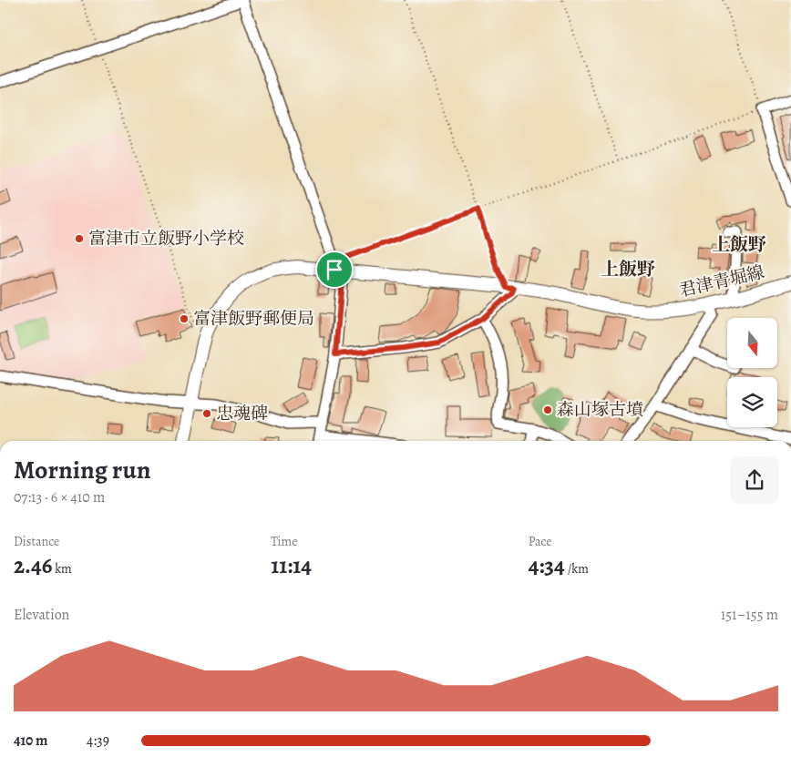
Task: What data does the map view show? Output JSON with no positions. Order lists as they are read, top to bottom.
{
  "streets": {
    "main road": ["君津青堀線"]
  },
  "districts": ["上飯野", "上飯野"],
  "places": [
    "富津市立飯野小学校",
    "富津飯野郵便局",
    "森山塚古墳",
    "忠魂碑"
  ],
  "north": "bottom",
  "page": {
    "heading": ["Morning run", "07:13 · 6 × 410 m"],
    "stats": [
      ["Distance", "2.46 km"],
      ["Time", "11:14"],
      ["Pace", "4:34 /km"]
    ],
    "chart": ["Elevation", "151–155 m"],
    "list": [
      {
        "name": "410 m",
        "note": "4:39"
      }
    ]
  }
}
